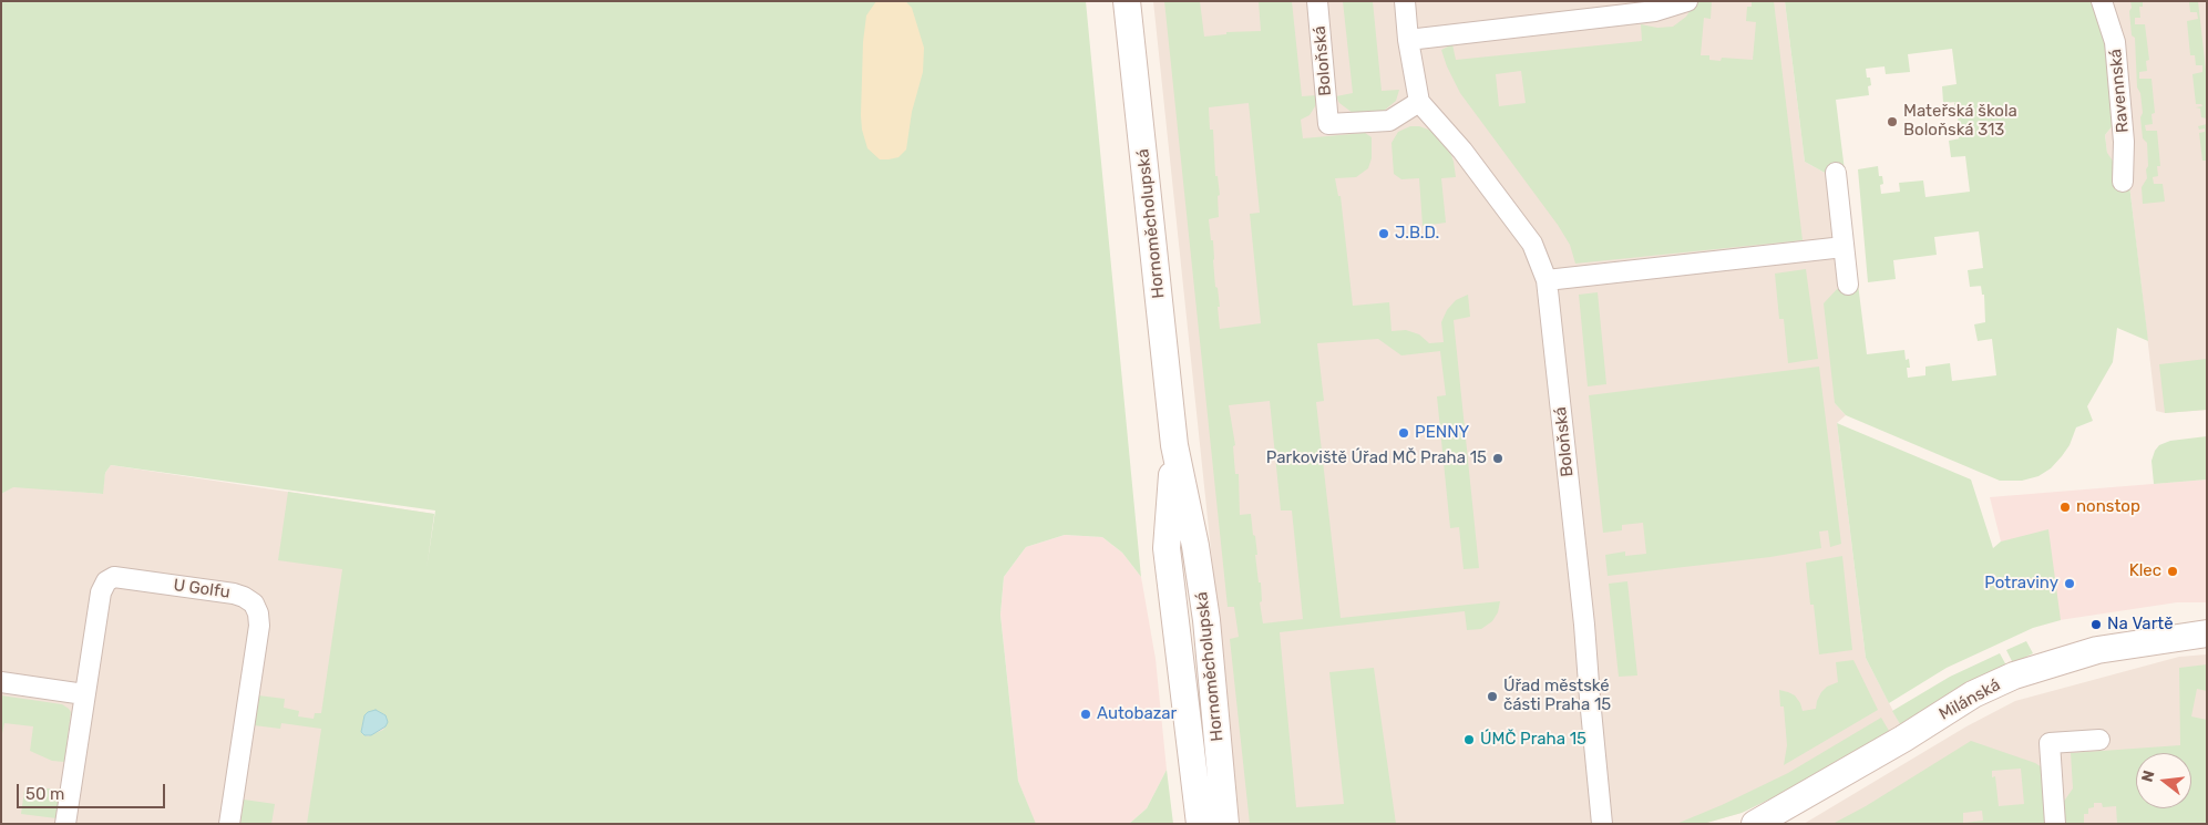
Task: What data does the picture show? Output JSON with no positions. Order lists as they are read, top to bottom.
{
  "streets": {
    "street": [
      "Boloňská",
      "Ravennská",
      "Hornoměcholupská",
      "U Golfu",
      "Milánská"
    ]
  },
  "places": [
    "Mateřská škola Boloňská 313",
    "J.B.D.",
    "PENNY",
    "Parkoviště Úřad MČ Praha 15",
    "nonstop",
    "Klec",
    "Potraviny",
    "Na Vartě",
    "Úřad městské části Praha 15",
    "Autobazar",
    "ÚMČ Praha 15"
  ],
  "scale_bar": "50 m",
  "north": "left"
}
